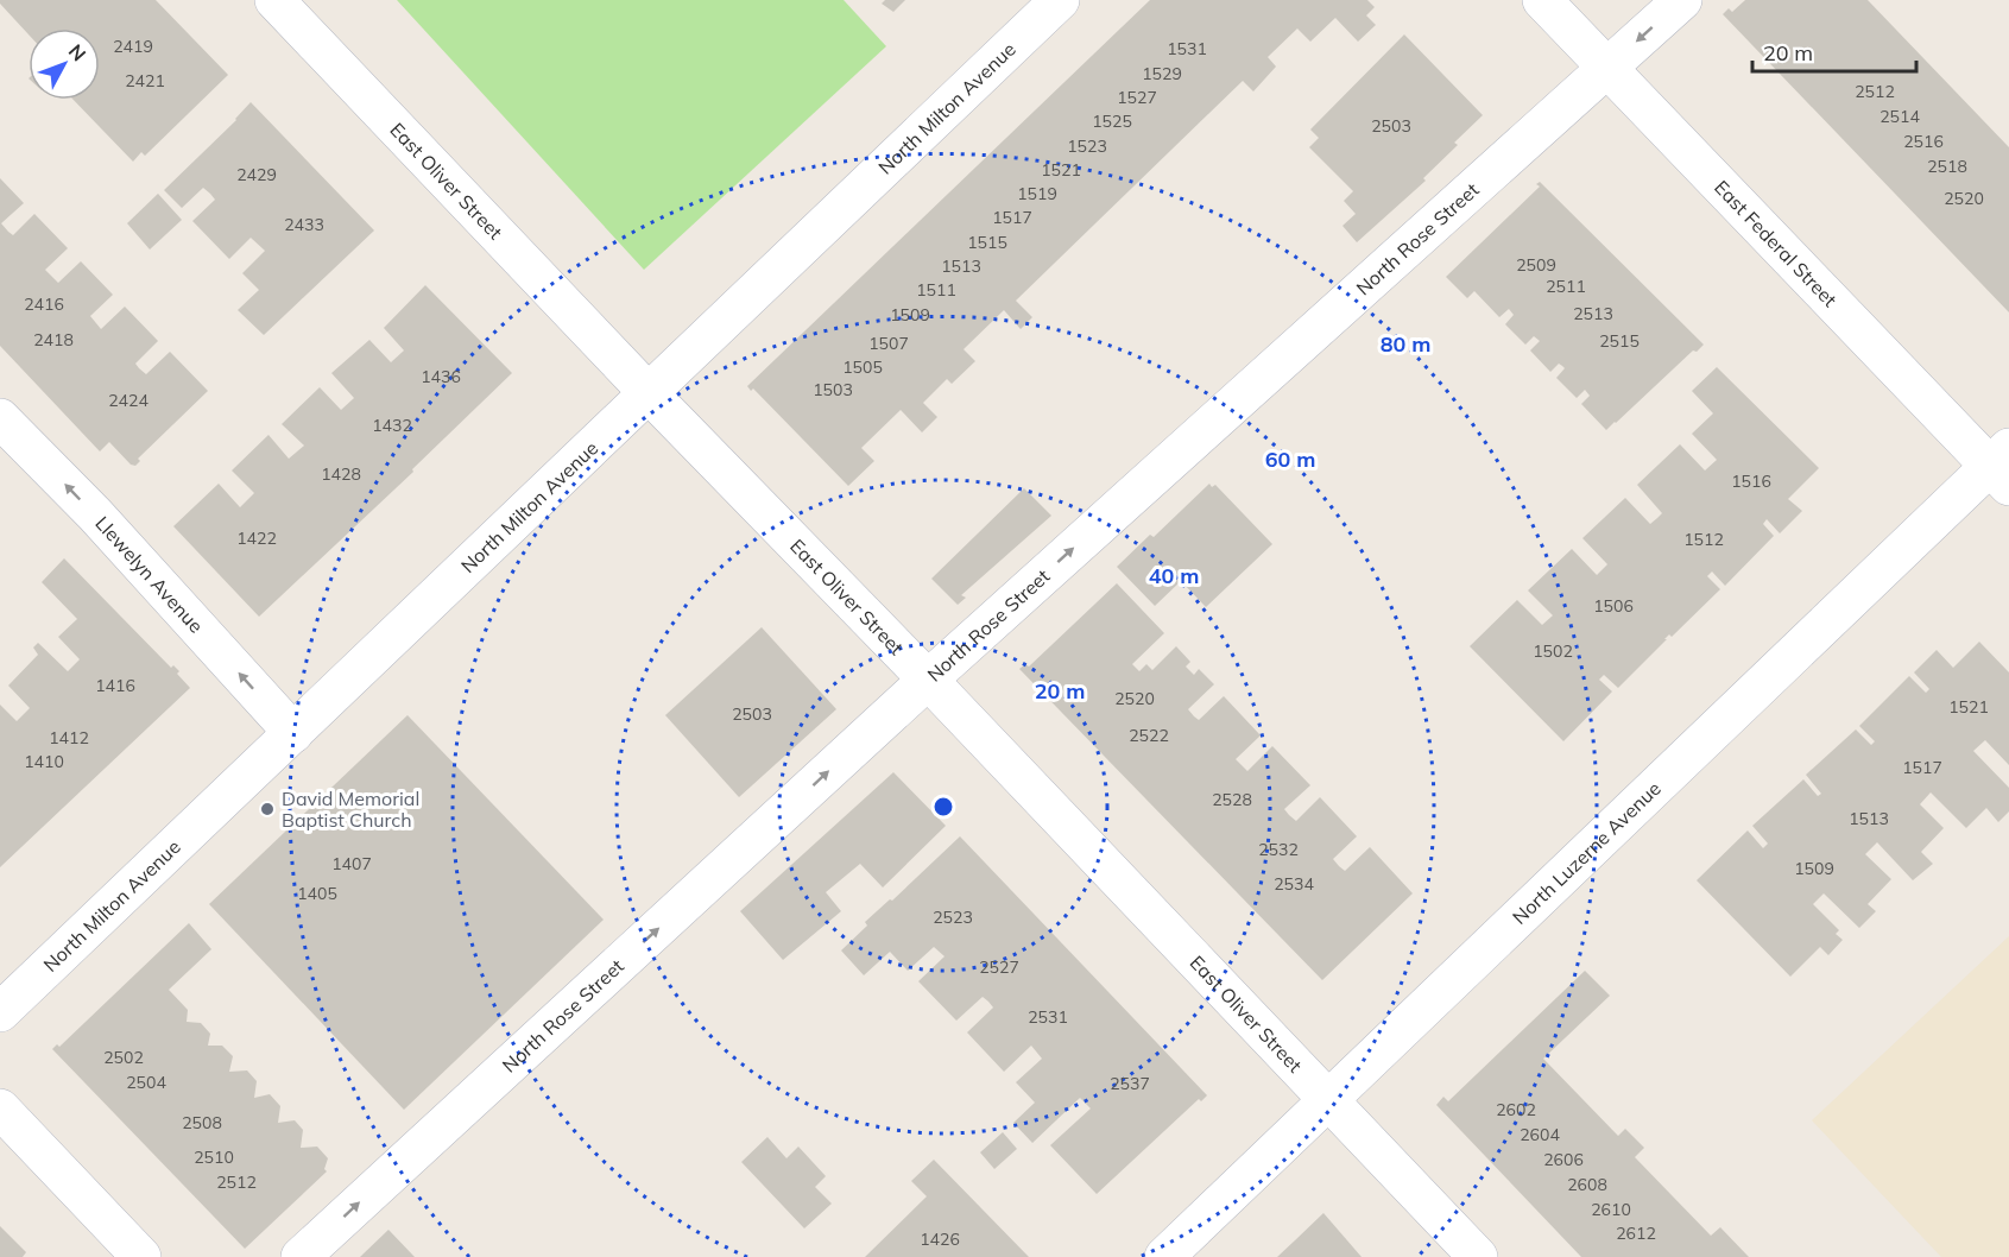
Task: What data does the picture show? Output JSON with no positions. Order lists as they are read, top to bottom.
{
  "streets": {
    "street": [
      "North Milton Avenue",
      "East Oliver Street",
      "North Rose Street",
      "East Federal Street",
      "Llewelyn Avenue",
      "North Luzerne Avenue"
    ]
  },
  "crossings": [
    ["North Milton Avenue", "East Oliver Street"],
    ["North Milton Avenue", "Llewelyn Avenue"],
    ["East Oliver Street", "North Rose Street"],
    ["East Oliver Street", "North Luzerne Avenue"],
    ["North Rose Street", "East Federal Street"],
    ["East Federal Street", "North Luzerne Avenue"]
  ],
  "one_way": ["North Rose Street", "Llewelyn Avenue"],
  "places": ["David Memorial Baptist Church"],
  "house_numbers": [
    "2419",
    "1531",
    "1529",
    "2421",
    "2512",
    "1527",
    "2514",
    "1525",
    "2503",
    "2516",
    "1523",
    "2518",
    "1521",
    "2429",
    "1519",
    "2520",
    "1517",
    "2433",
    "1515",
    "2509",
    "1513",
    "2511",
    "1511",
    "2416",
    "2513",
    "1509",
    "2418",
    "2515",
    "1507",
    "1505",
    "1436",
    "1503",
    "2424",
    "1432",
    "1428",
    "1516",
    "1422",
    "1512",
    "1506",
    "1502",
    "1416",
    "2520",
    "1521",
    "2503",
    "2522",
    "1412",
    "1410",
    "1517",
    "2528",
    "1513",
    "2532",
    "1407",
    "1509",
    "2534",
    "1405",
    "2523",
    "2527",
    "2531",
    "2502",
    "2504",
    "2537",
    "2602",
    "2508",
    "2604",
    "2510",
    "2606",
    "2512",
    "2608",
    "2610",
    "2612",
    "1426"
  ],
  "scale_bar": "20 m",
  "north": "top right",
  "rings": [
    "80 m",
    "60 m",
    "40 m",
    "20 m"
  ]
}
